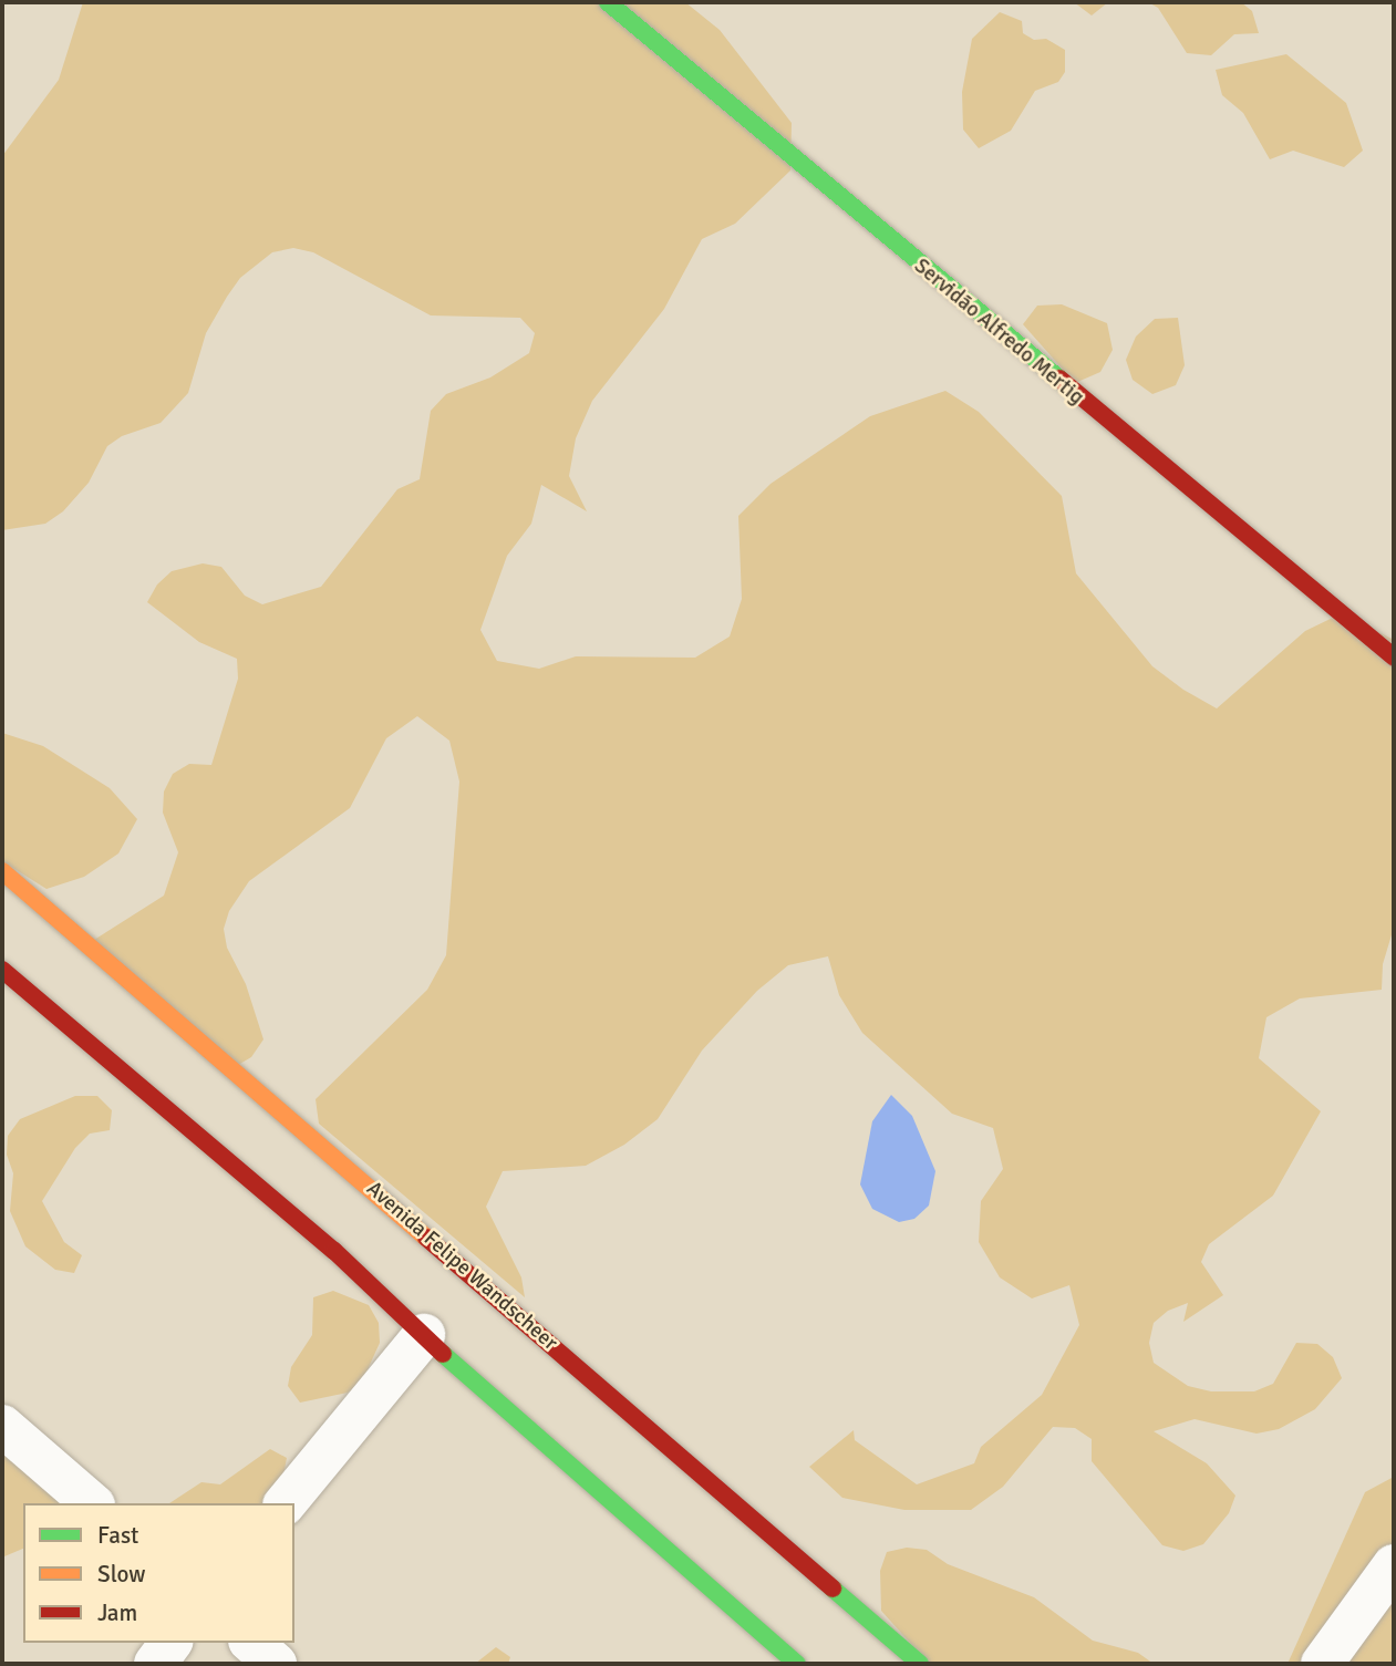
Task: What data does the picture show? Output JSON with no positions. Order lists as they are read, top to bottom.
{
  "streets": {
    "main road": ["Servidão Alfredo Mertig", "Avenida Felipe Wandscheer"]
  },
  "legend": ["Fast", "Slow", "Jam"]
}
